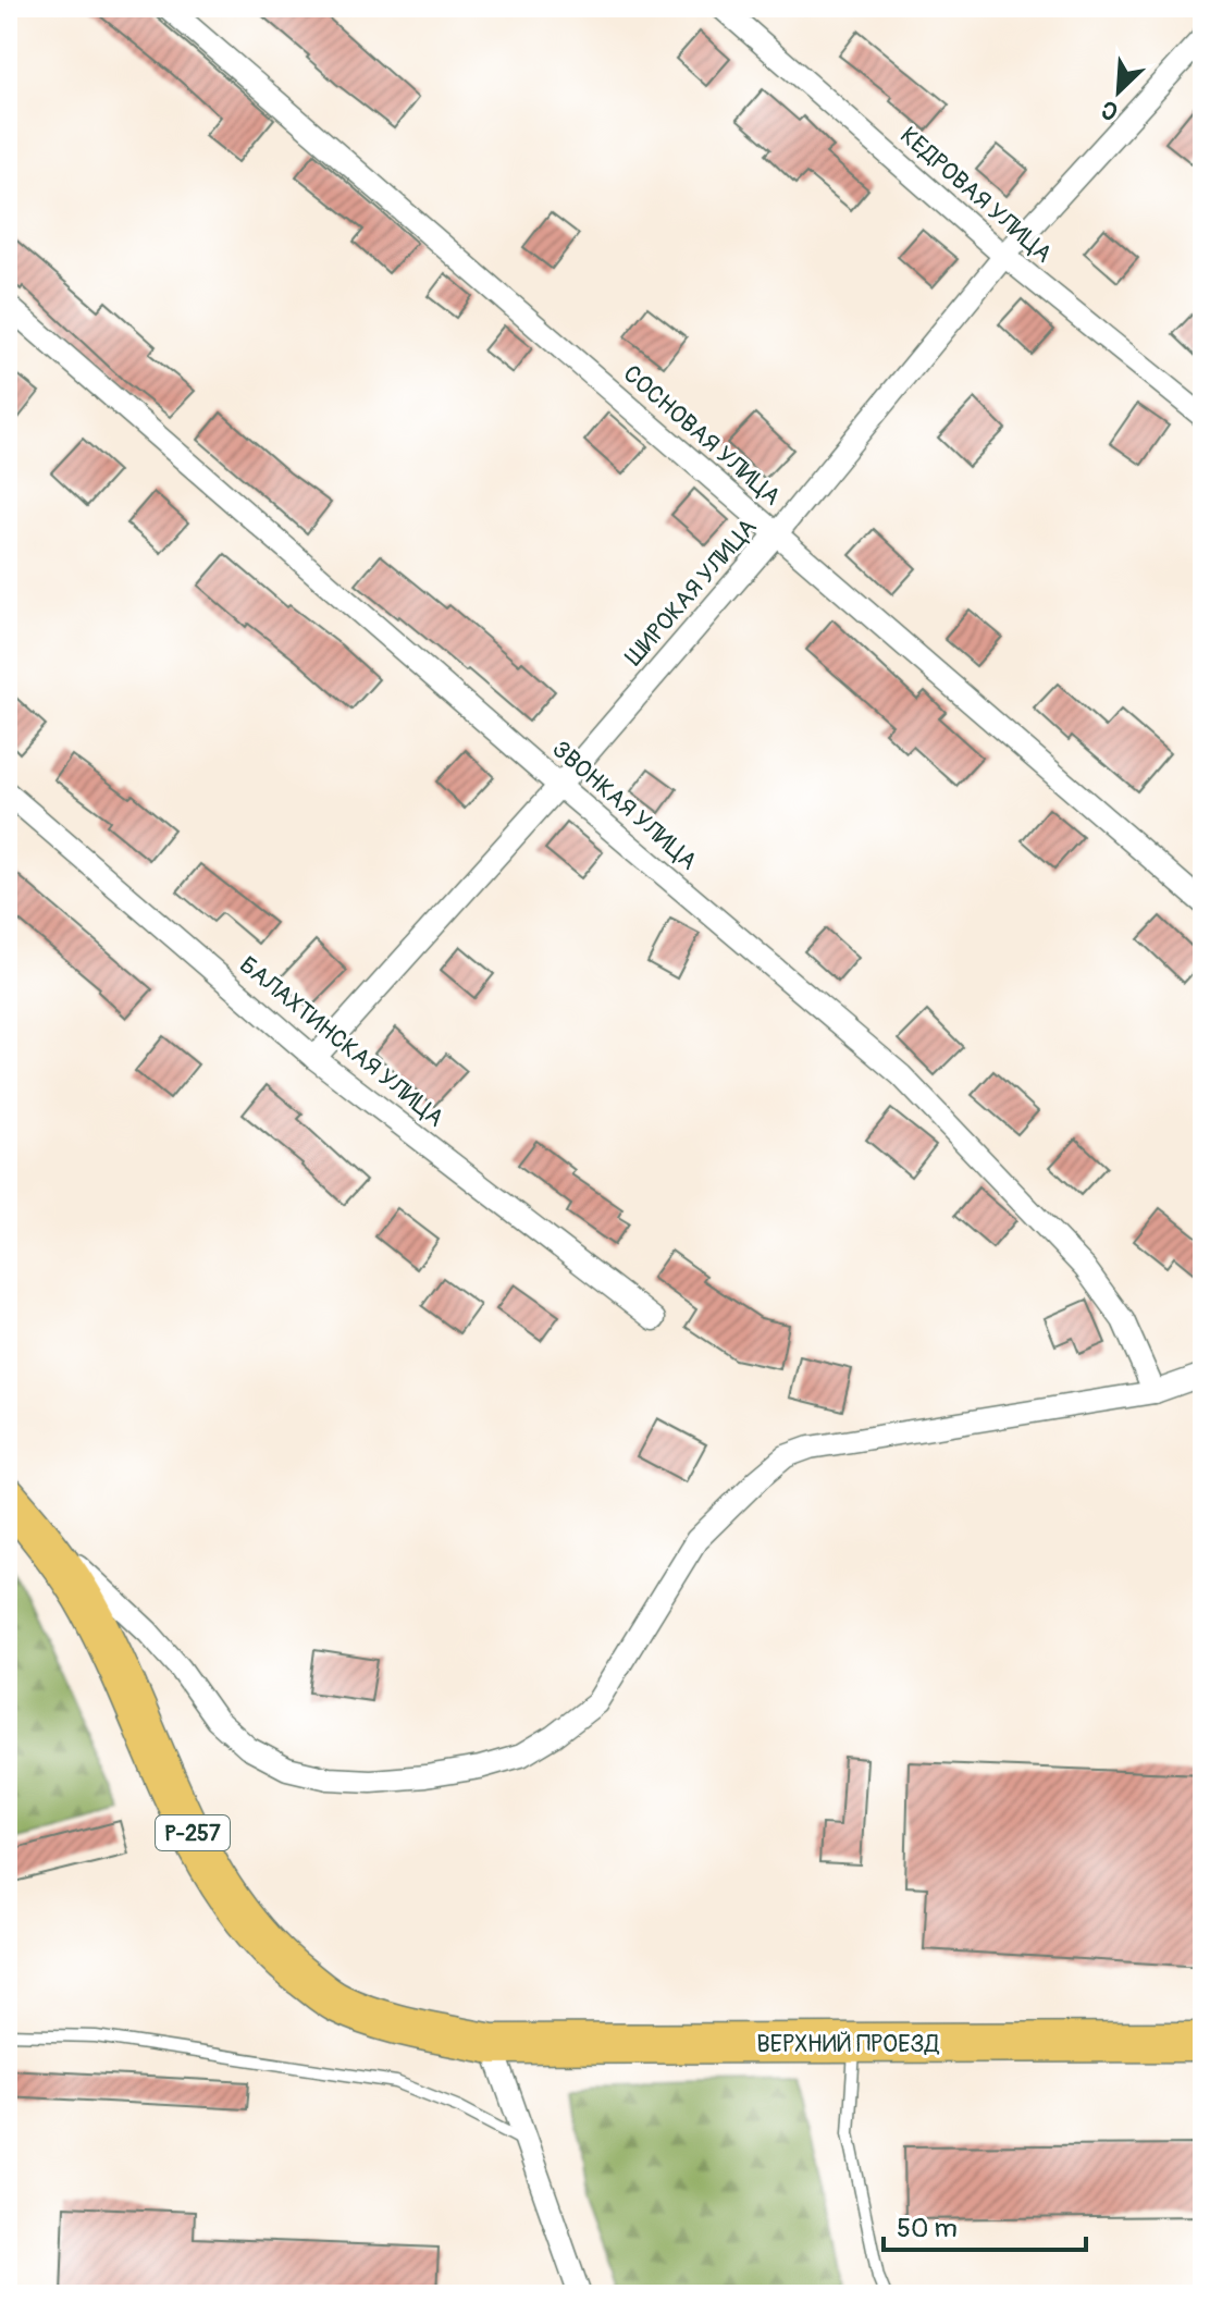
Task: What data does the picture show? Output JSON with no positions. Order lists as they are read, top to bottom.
{
  "streets": {
    "highway": ["Р-257", "ВЕРХНИЙ ПРОЕЗД"],
    "street": [
      "КЕДРОВАЯ УЛИЦА",
      "СОСНОВАЯ УЛИЦА",
      "ШИРОКАЯ УЛИЦА",
      "ЗВОНКАЯ УЛИЦА",
      "БАЛАХТИНСКАЯ УЛИЦА"
    ]
  },
  "crossings": [
    ["КЕДРОВАЯ УЛИЦА", "ШИРОКАЯ УЛИЦА"],
    ["СОСНОВАЯ УЛИЦА", "ШИРОКАЯ УЛИЦА"],
    ["ШИРОКАЯ УЛИЦА", "ЗВОНКАЯ УЛИЦА"],
    ["ШИРОКАЯ УЛИЦА", "БАЛАХТИНСКАЯ УЛИЦА"],
    ["Р-257", "ВЕРХНИЙ ПРОЕЗД"]
  ],
  "scale_bar": "50 m",
  "north": "bottom left"
}
